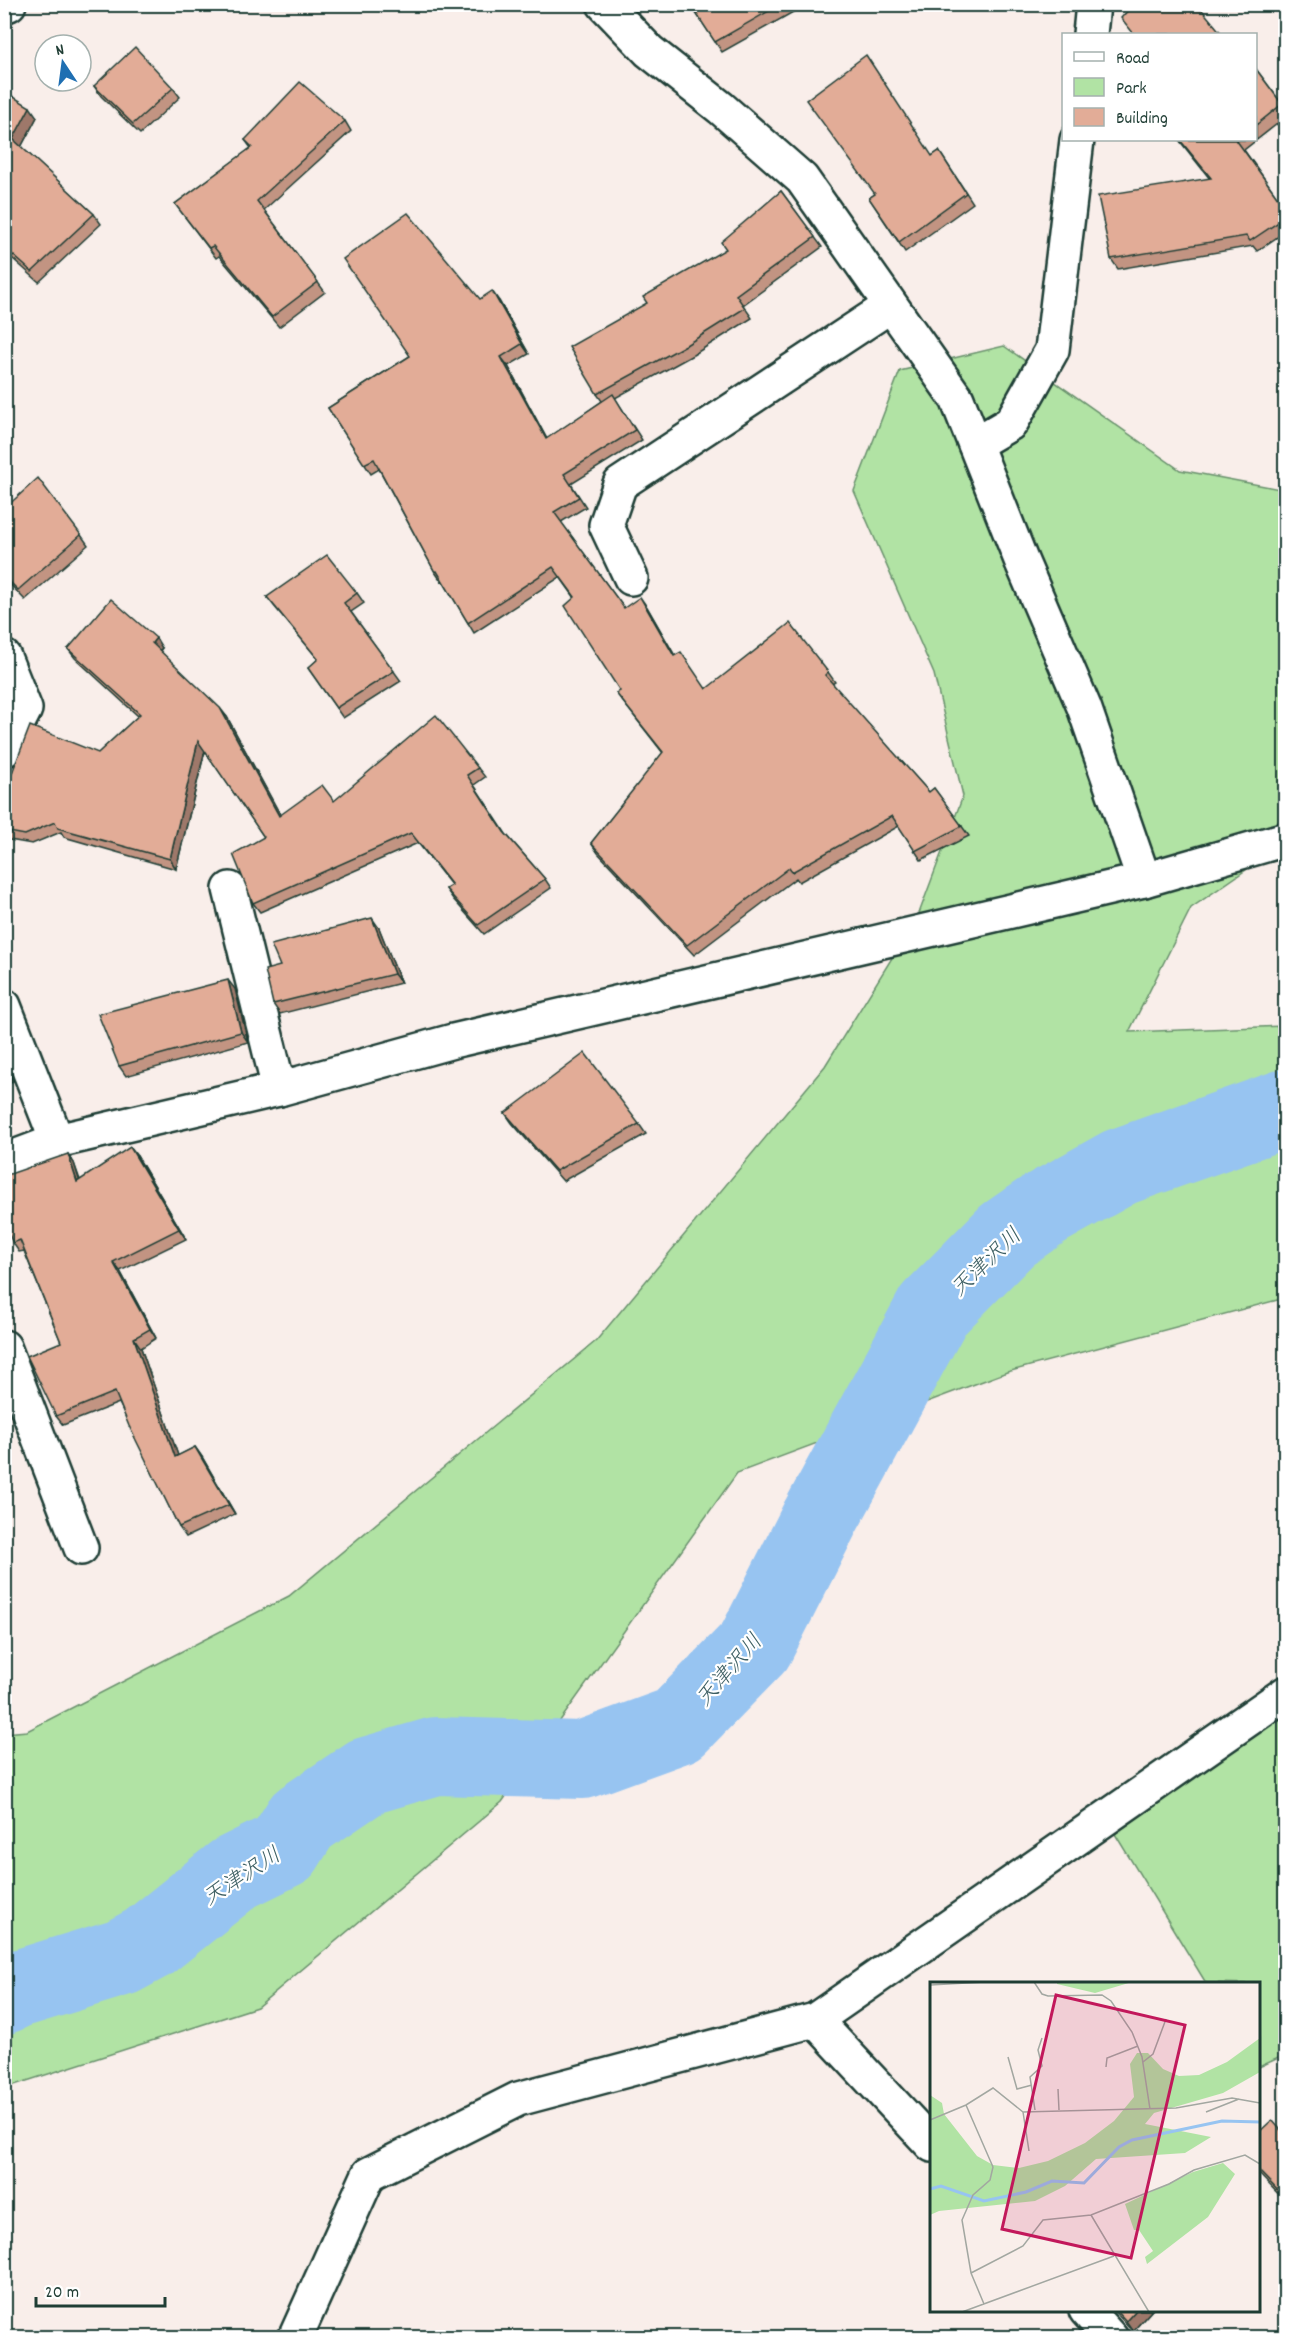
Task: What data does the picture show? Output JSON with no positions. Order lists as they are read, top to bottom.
{
  "water": ["天津沢川"],
  "legend": ["Road", "Park", "Building"],
  "scale_bar": "20 m",
  "north": "top"
}
